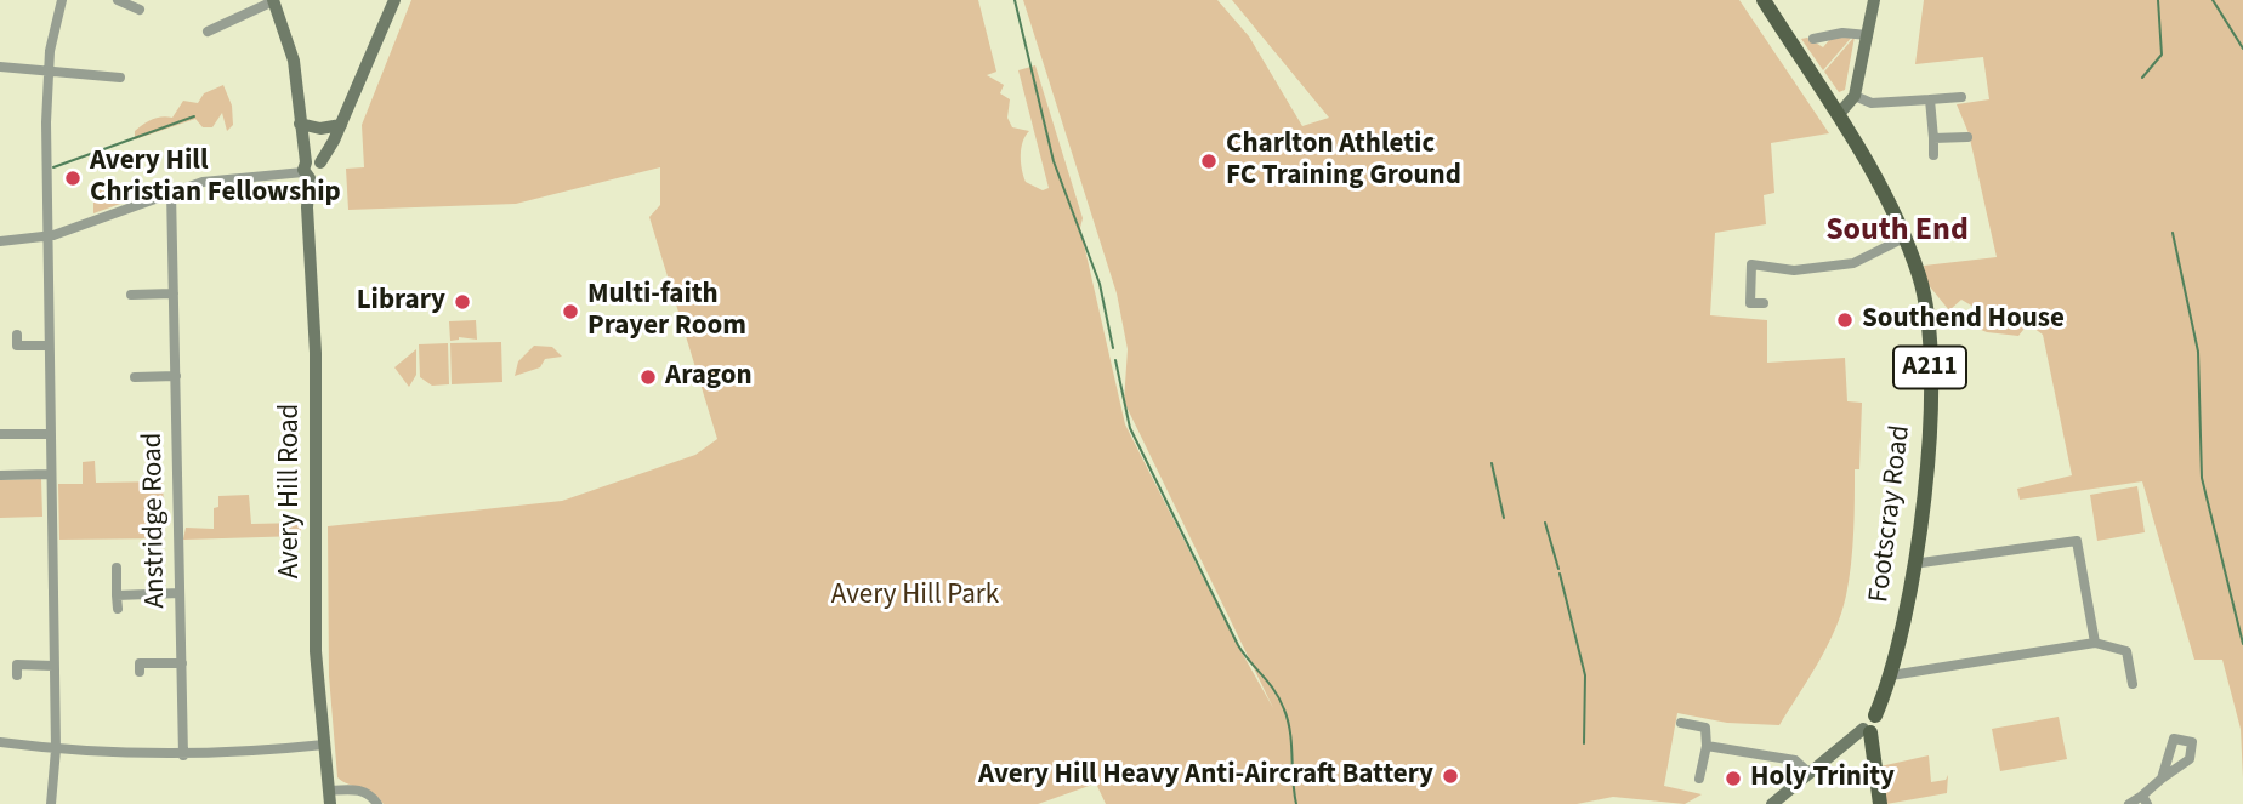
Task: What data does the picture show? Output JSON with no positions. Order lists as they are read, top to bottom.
{
  "streets": {
    "main road": ["A211", "Avery Hill Road", "Footscray Road"],
    "street": ["Anstridge Road"]
  },
  "crossings": [
    ["A211", "Footscray Road"]
  ],
  "districts": ["South End"],
  "parks": ["Avery Hill Park"],
  "places": [
    "Charlton Athletic FC Training Ground",
    "Avery Hill Christian Fellowship",
    "Library",
    "Multi-faith Prayer Room",
    "Southend House",
    "Aragon",
    "Avery Hill Heavy Anti-Aircraft Battery",
    "Holy Trinity"
  ]
}
